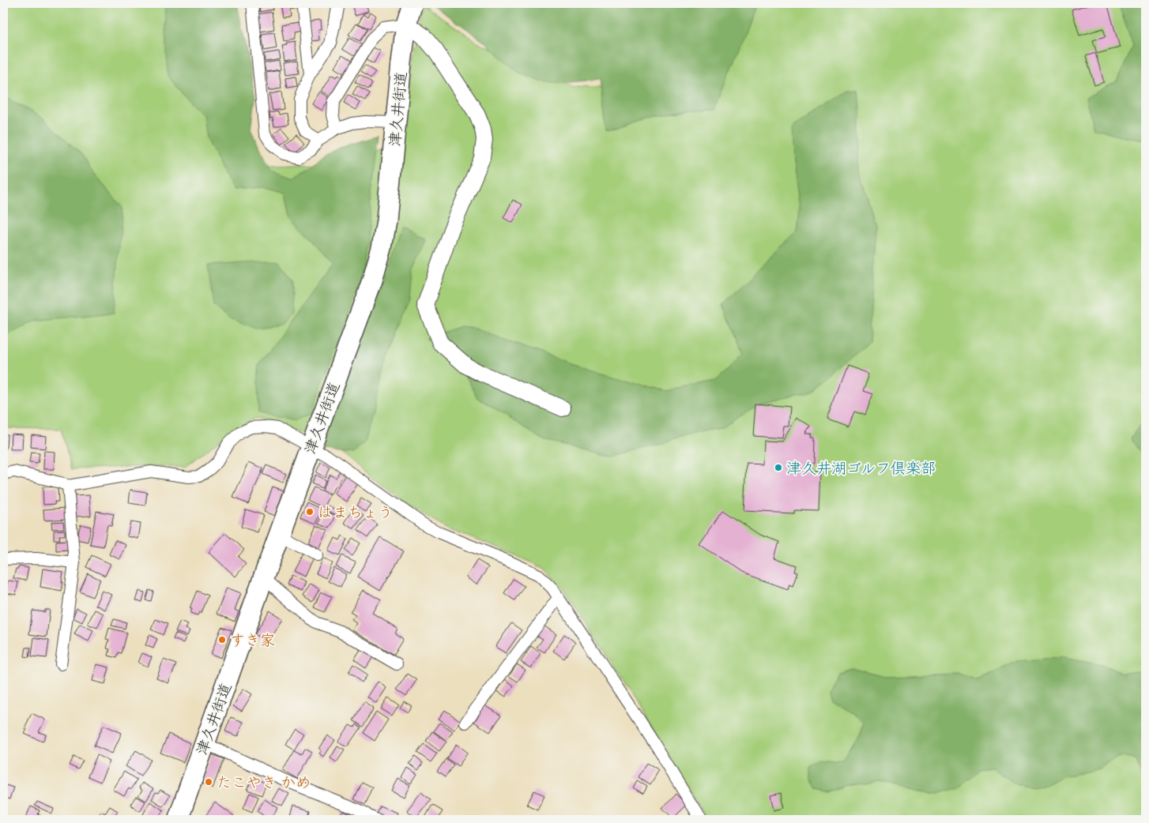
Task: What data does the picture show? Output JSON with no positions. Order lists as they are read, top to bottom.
{
  "streets": {
    "highway": ["津久井街道"]
  },
  "places": [
    "津久井湖ゴルフ倶楽部",
    "はまちょう",
    "すき家",
    "たこやき かめ"
  ]
}
